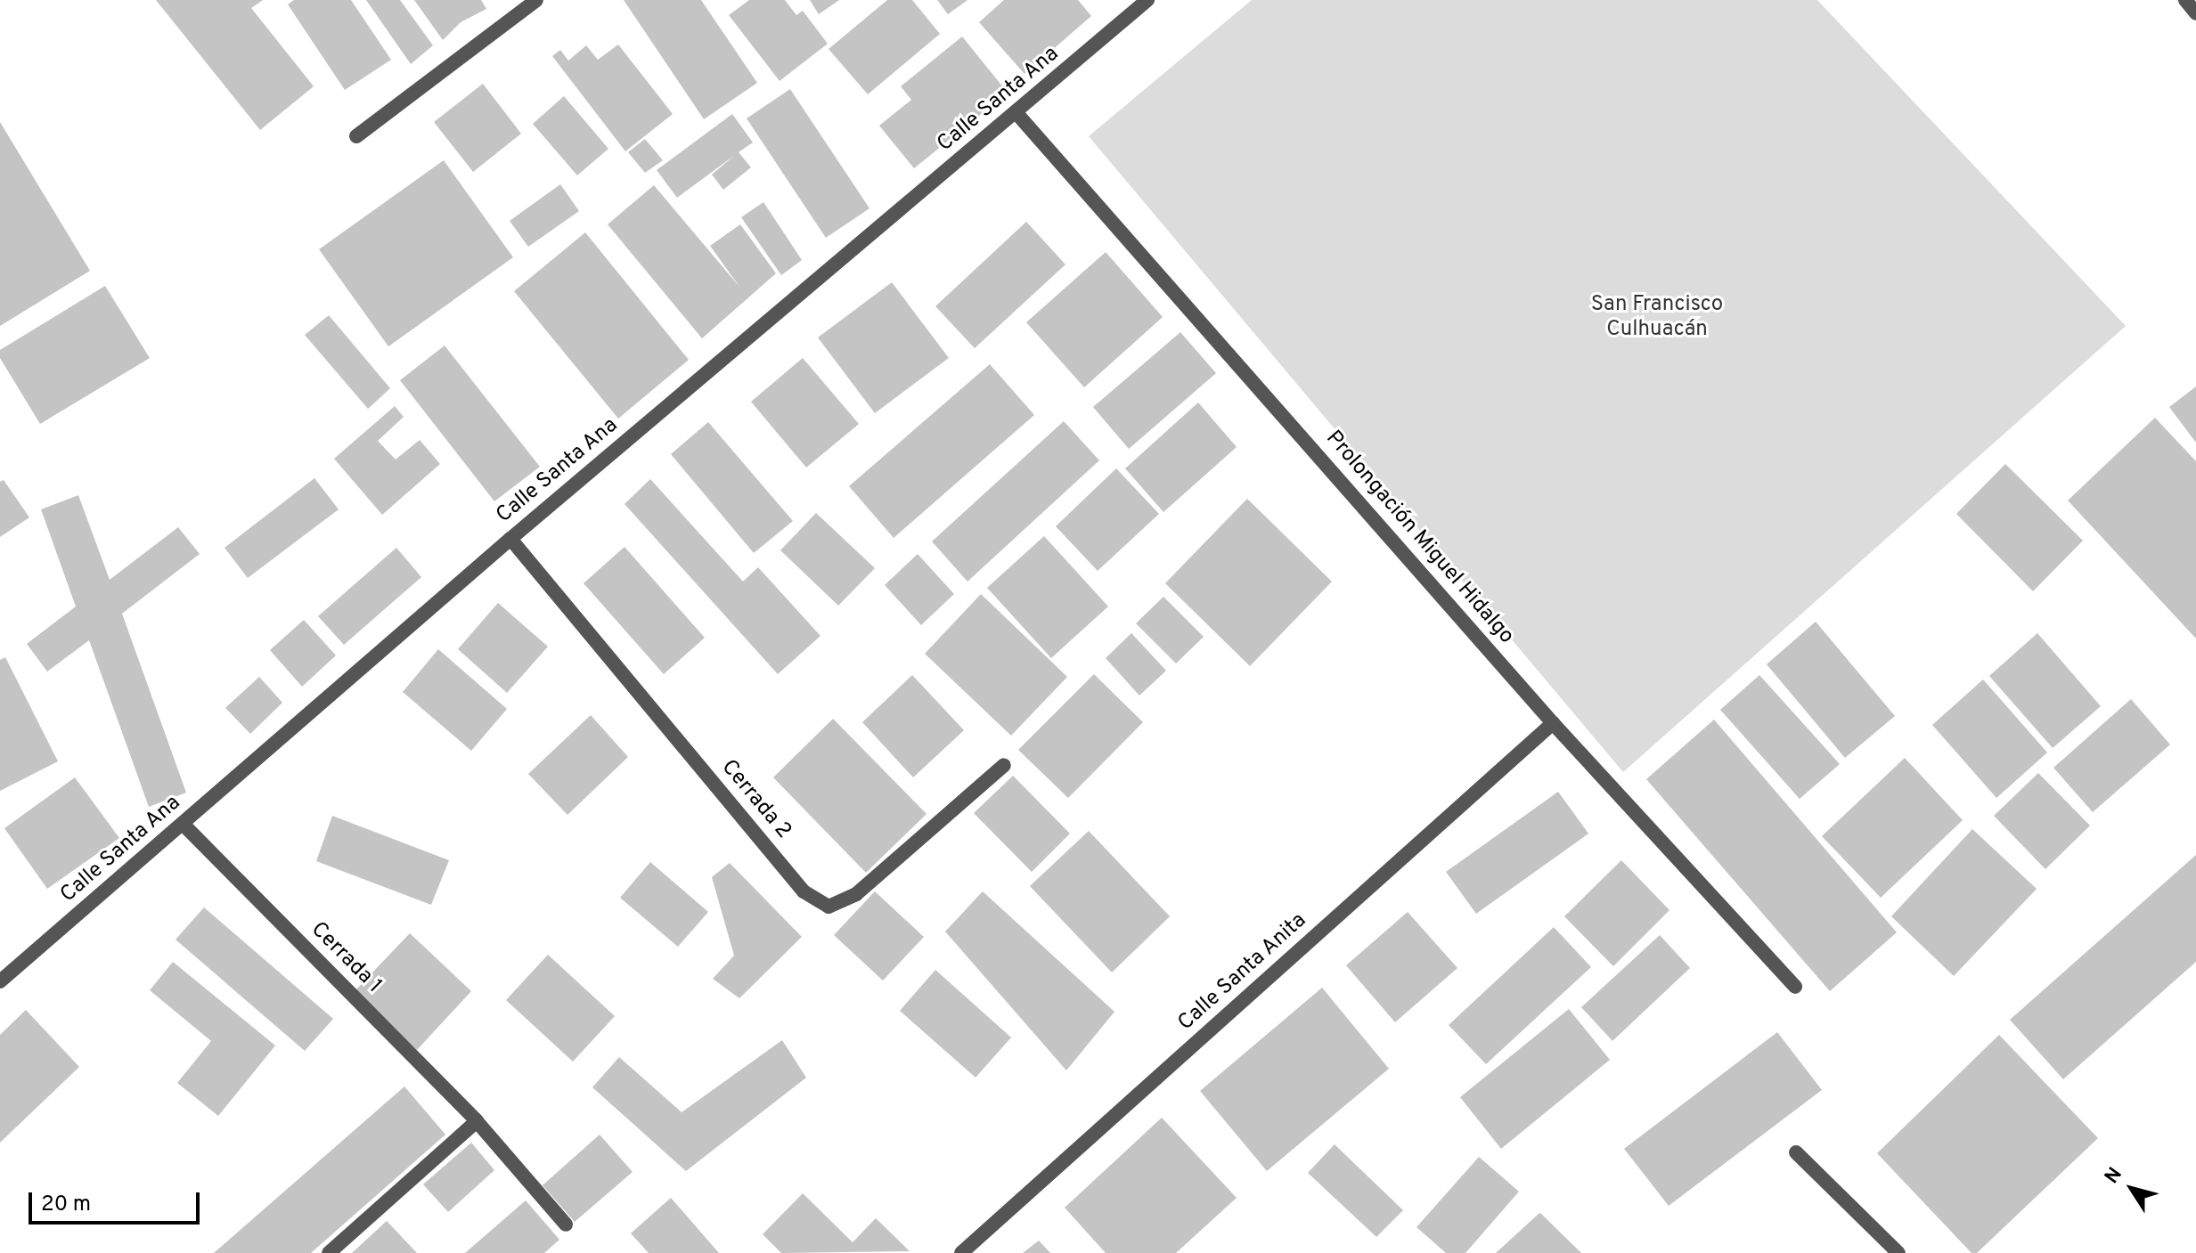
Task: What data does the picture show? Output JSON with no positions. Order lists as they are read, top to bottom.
{
  "streets": {
    "street": [
      "Calle Santa Ana",
      "Prolongación Miguel Hidalgo",
      "Cerrada 2",
      "Cerrada 1",
      "Calle Santa Anita"
    ]
  },
  "crossings": [
    ["Calle Santa Ana", "Prolongación Miguel Hidalgo"],
    ["Calle Santa Ana", "Cerrada 2"],
    ["Calle Santa Ana", "Cerrada 1"],
    ["Prolongación Miguel Hidalgo", "Calle Santa Anita"]
  ],
  "parks": ["San Francisco Culhuacán"],
  "scale_bar": "20 m",
  "north": "top left"
}
